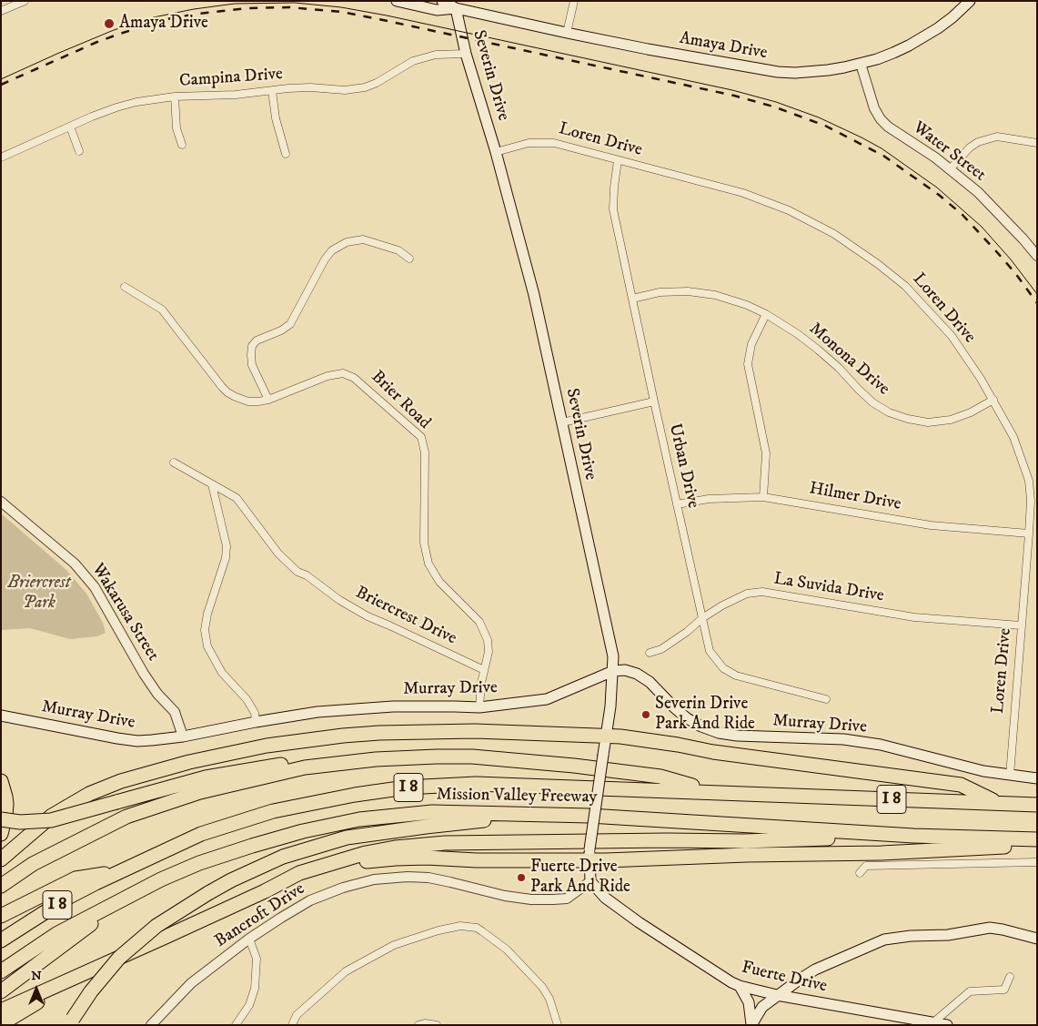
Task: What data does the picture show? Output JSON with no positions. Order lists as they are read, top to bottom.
{
  "streets": {
    "highway": ["I 8", "Mission Valley Freeway"],
    "main road": [
      "Amaya Drive",
      "Severin Drive",
      "Murray Drive",
      "Fuerte Drive"
    ],
    "street": [
      "Campina Drive",
      "Loren Drive",
      "Water Street",
      "Monona Drive",
      "Brier Road",
      "Urban Drive",
      "Hilmer Drive",
      "La Suvida Drive",
      "Wakarusa Street",
      "Briercrest Drive",
      "Bancroft Drive"
    ]
  },
  "crossings": [
    ["Amaya Drive", "Severin Drive"],
    ["Amaya Drive", "Water Street"],
    ["Severin Drive", "Campina Drive"],
    ["Severin Drive", "Loren Drive"],
    ["Severin Drive", "Murray Drive"],
    ["Severin Drive", "Bancroft Drive"],
    ["Severin Drive", "Fuerte Drive"],
    ["Loren Drive", "Monona Drive"],
    ["Loren Drive", "Urban Drive"],
    ["Loren Drive", "Hilmer Drive"],
    ["Loren Drive", "La Suvida Drive"],
    ["Loren Drive", "Murray Drive"],
    ["Monona Drive", "Urban Drive"],
    ["Brier Road", "Briercrest Drive"],
    ["Brier Road", "Murray Drive"],
    ["Urban Drive", "Hilmer Drive"],
    ["Urban Drive", "La Suvida Drive"],
    ["Wakarusa Street", "Murray Drive"],
    ["Bancroft Drive", "Fuerte Drive"]
  ],
  "parks": ["Briercrest Park"],
  "places": ["Amaya Drive", "Severin Drive Park And Ride", "Fuerte Drive Park And Ride"],
  "north": "top"
}
